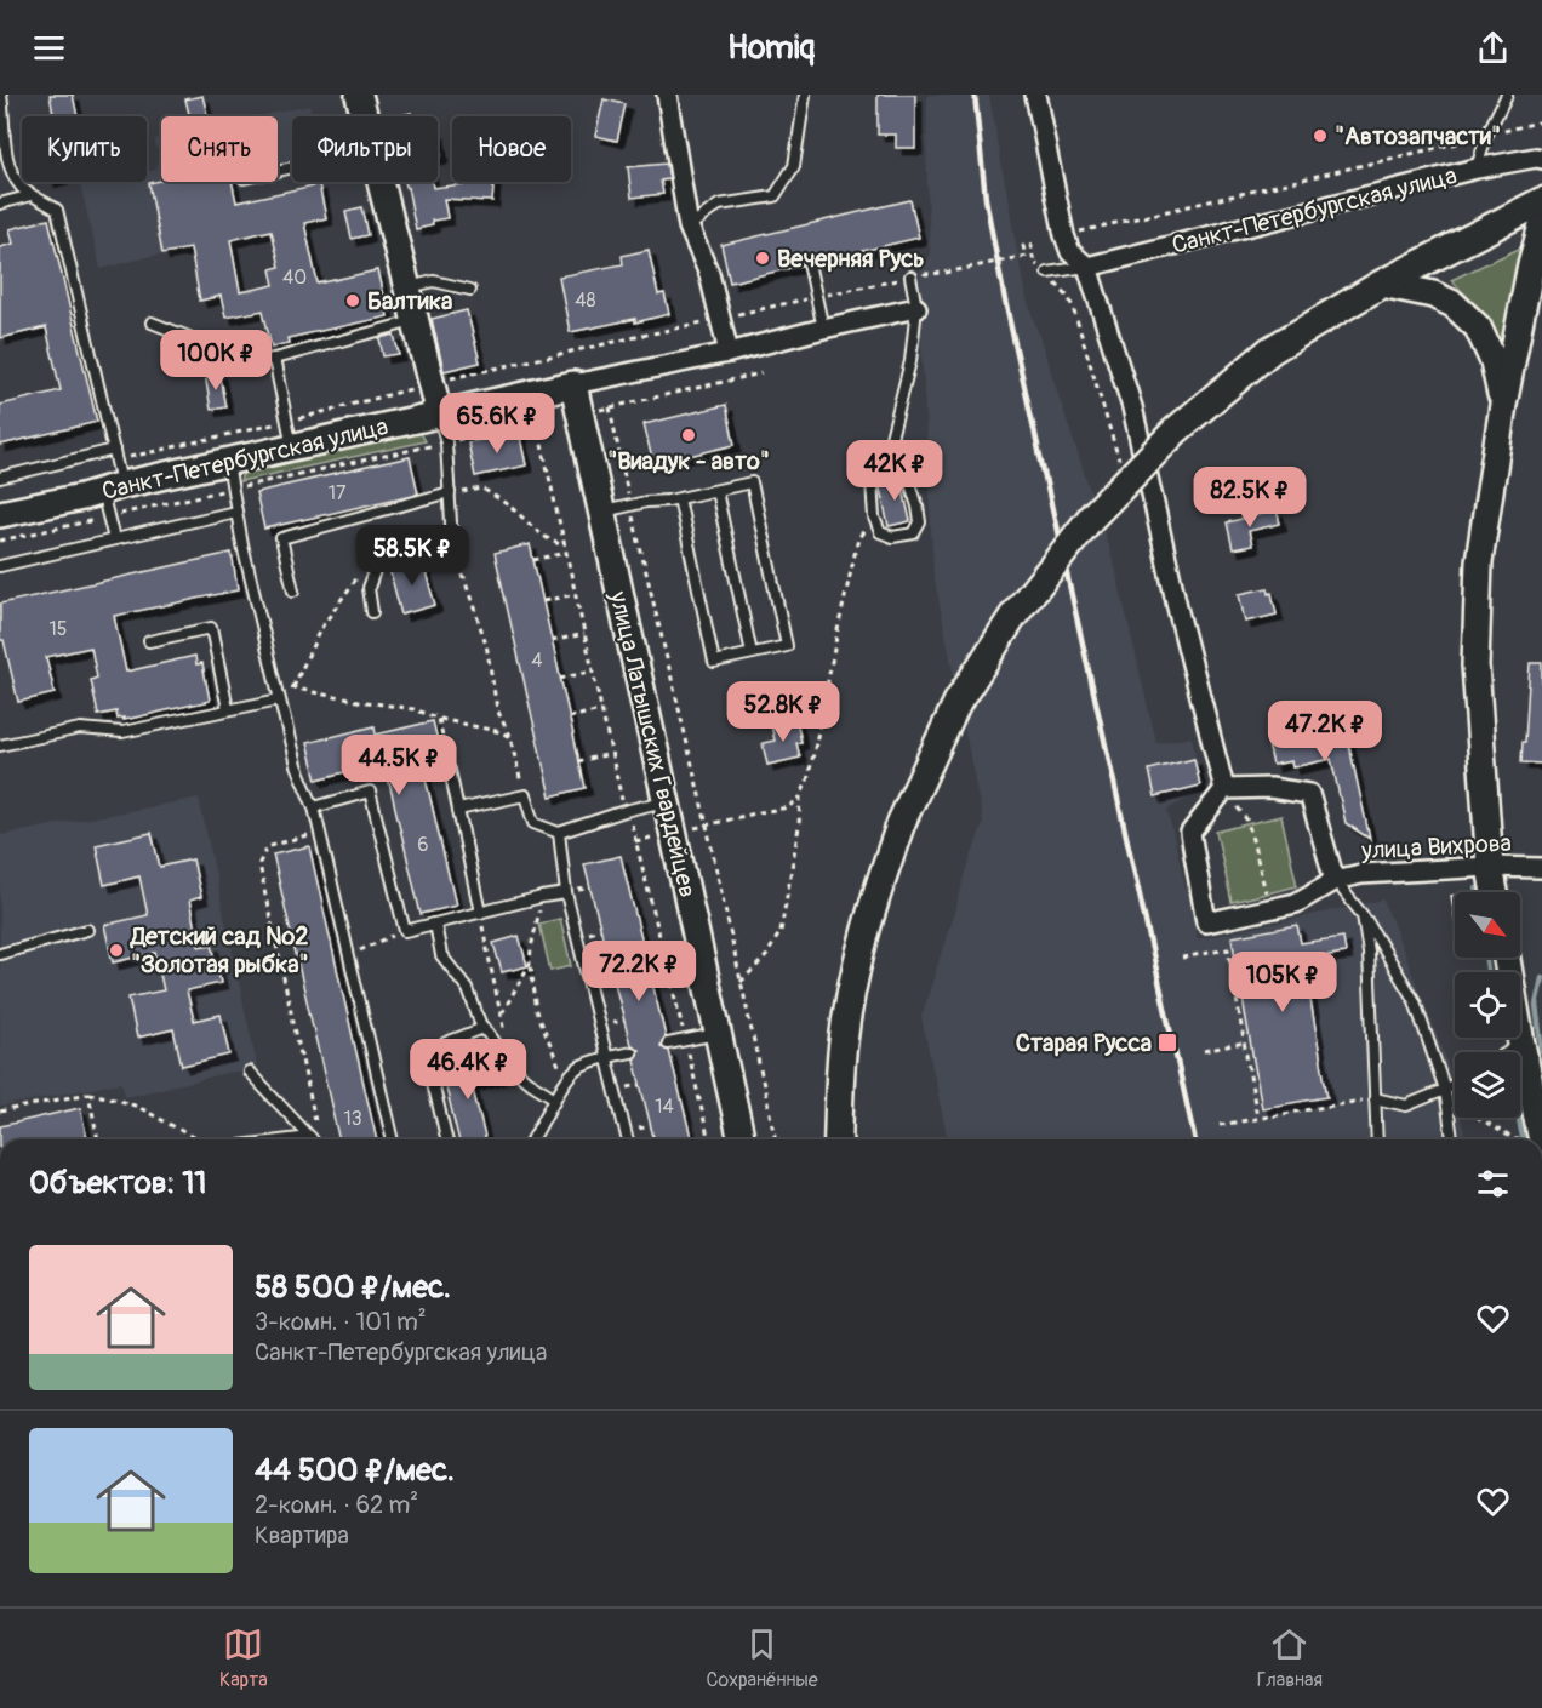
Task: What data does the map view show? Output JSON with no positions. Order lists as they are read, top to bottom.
{
  "streets": {
    "street": ["Санкт-Петербургская улица", "улица Латышских Гвардейцев", "улица Вихрова"]
  },
  "crossings": [
    ["Санкт-Петербургская улица", "улица Латышских Гвардейцев"]
  ],
  "places": {
    "other": [
      "\"Автозапчасти\"",
      "Вечерняя Русь",
      "Балтика",
      "\"Виадук - авто\"",
      "Детский сад №2 \"Золотая рыбка\""
    ],
    "transit": ["Старая Русса"]
  },
  "house_numbers": [
    "40",
    "48",
    "17",
    "15",
    "4",
    "6",
    "14",
    "13"
  ],
  "north": "bottom right",
  "page": {
    "header": "Homiq",
    "chip": [
      "Купить",
      "Снять",
      "Фильтры",
      "Новое"
    ],
    "price": [
      "100K ₽",
      "65.6K ₽",
      "42K ₽",
      "82.5K ₽",
      "58.5K ₽",
      "52.8K ₽",
      "47.2K ₽",
      "44.5K ₽",
      "72.2K ₽",
      "105K ₽",
      "46.4K ₽"
    ],
    "heading": "Объектов: 11",
    "list": [
      {
        "name": "58 500 ₽/мес.",
        "note": "3-комн. · 101 m² · Санкт-Петербургская улица"
      },
      {
        "name": "44 500 ₽/мес.",
        "note": "2-комн. · 62 m² · Квартира"
      }
    ],
    "tabs": ["Карта", "Сохранённые", "Главная"]
  }
}
